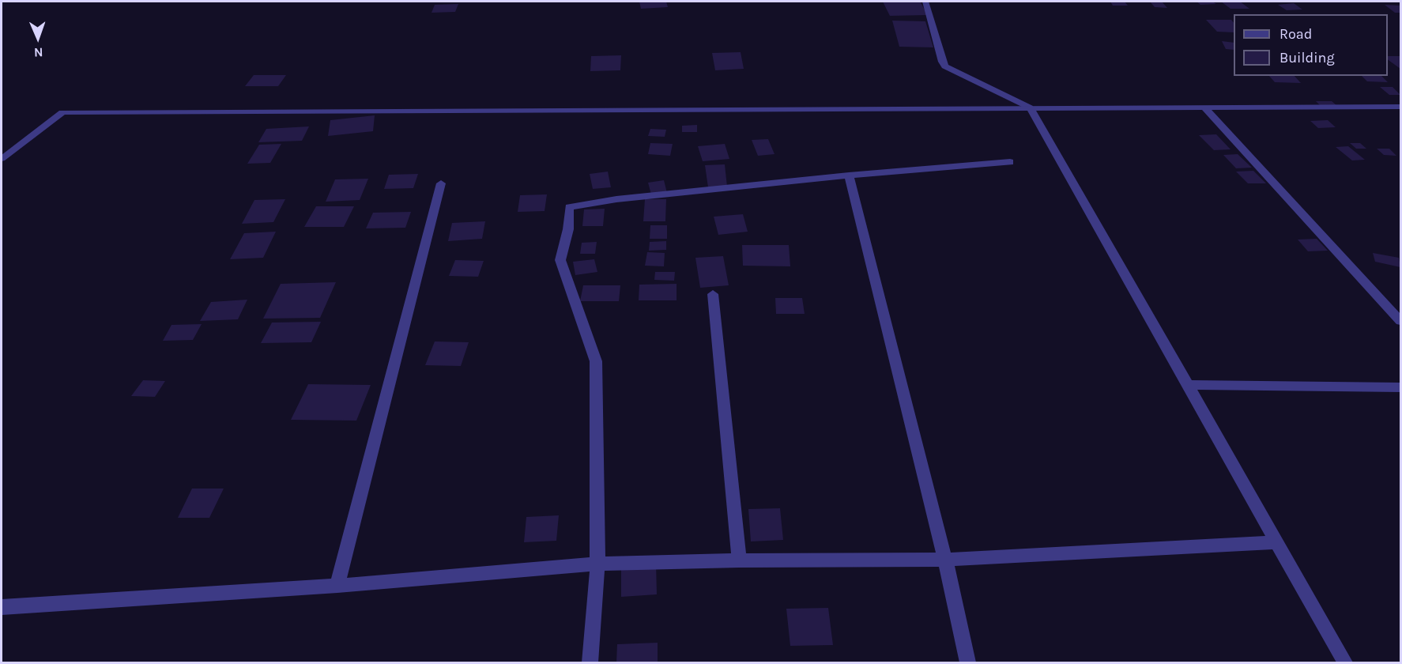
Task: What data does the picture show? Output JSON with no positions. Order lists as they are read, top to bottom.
{
  "legend": ["Road", "Building"],
  "north": "bottom"
}
